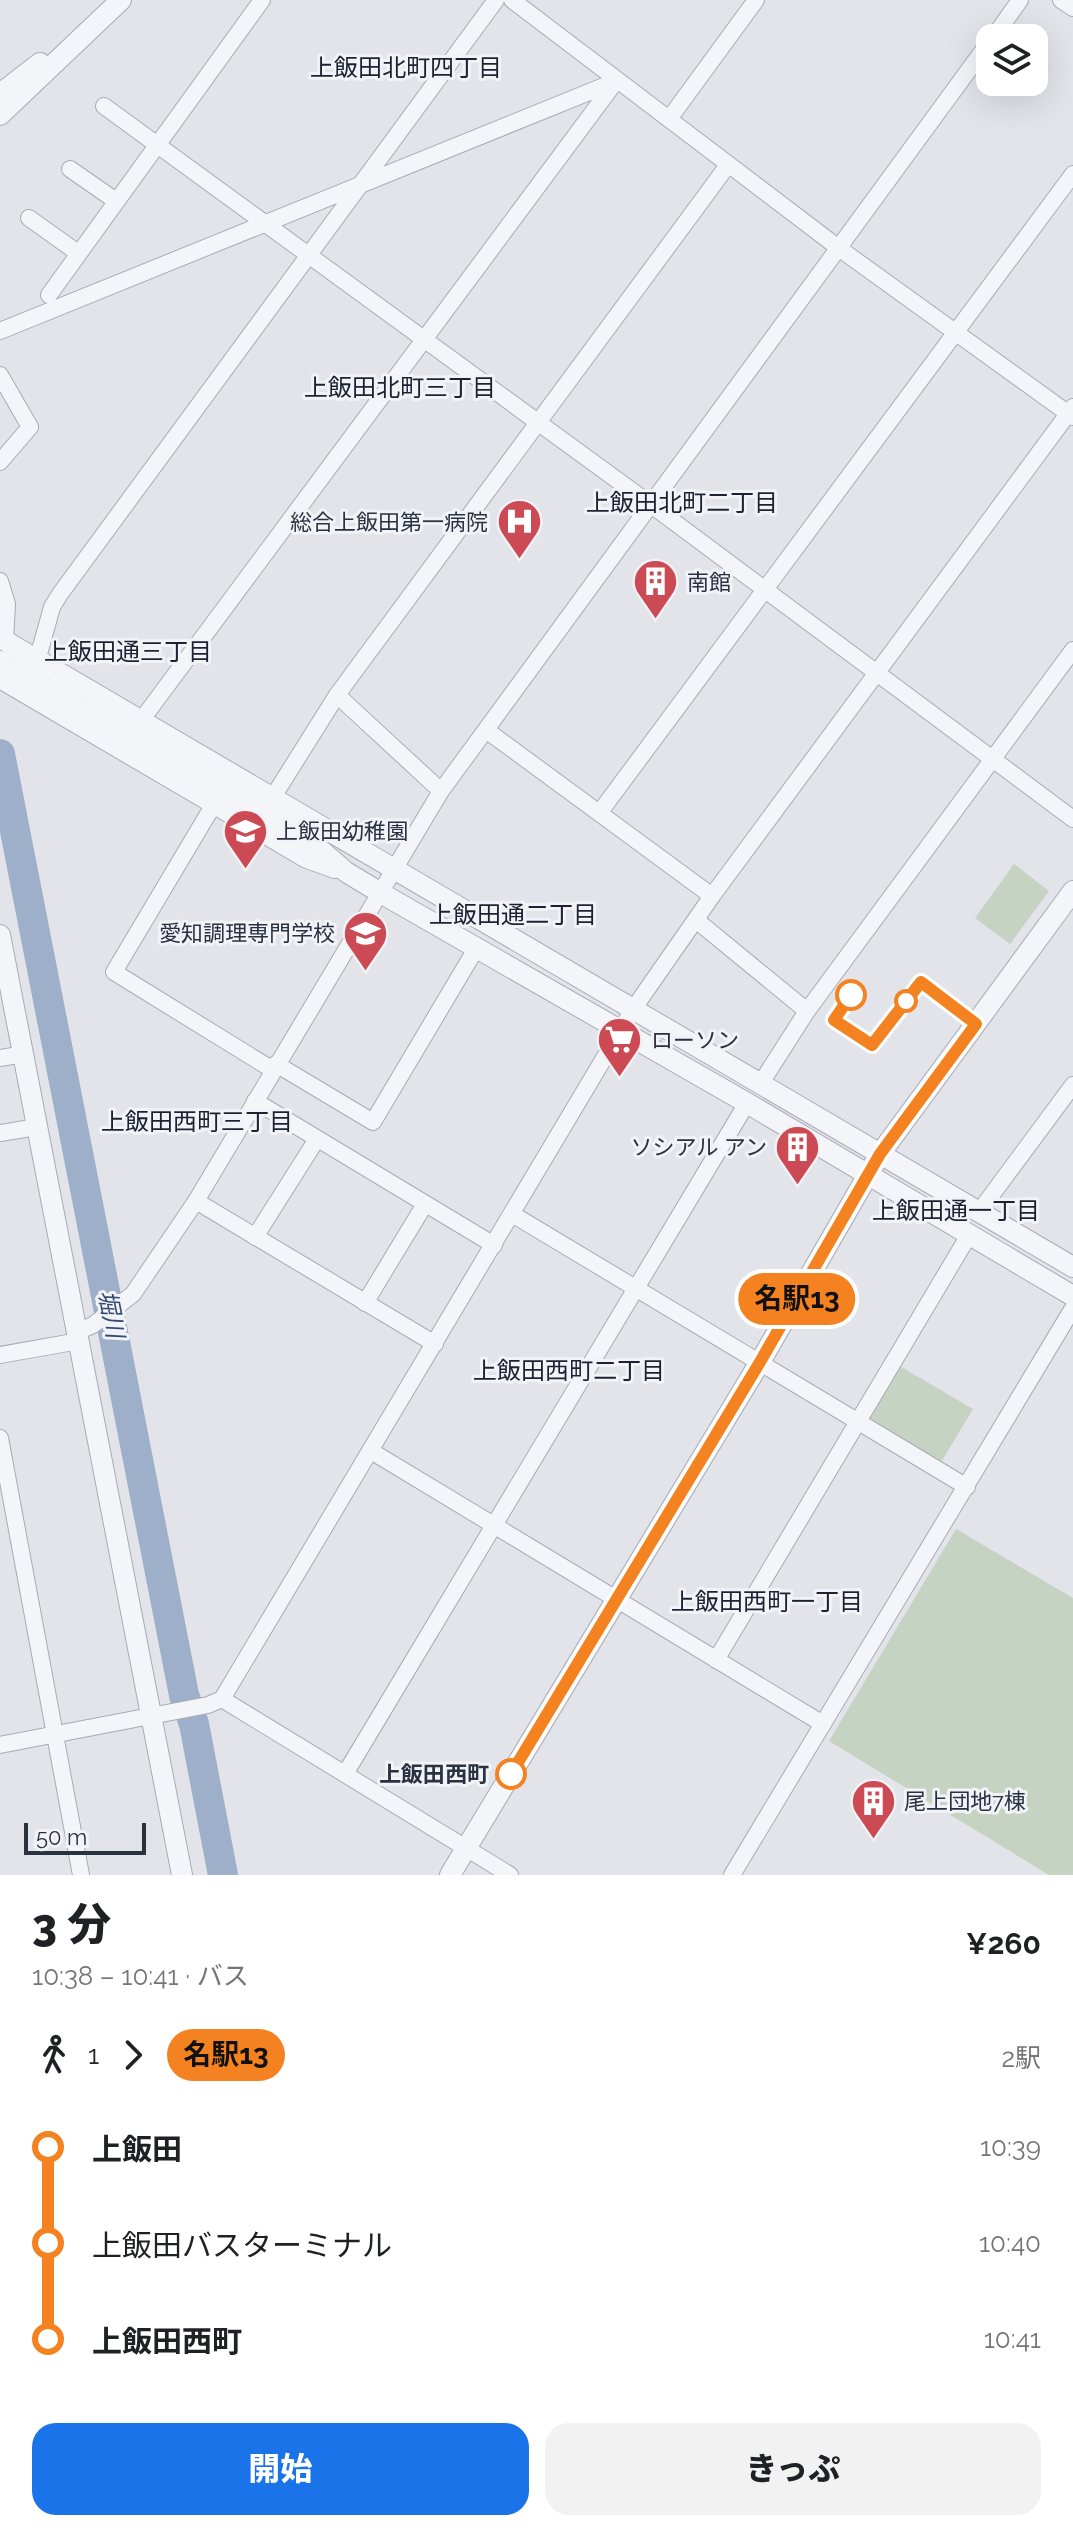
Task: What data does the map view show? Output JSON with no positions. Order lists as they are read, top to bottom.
{
  "districts": [
    "上飯田北町四丁目",
    "上飯田北町三丁目",
    "上飯田北町二丁目",
    "上飯田通三丁目",
    "上飯田通二丁目",
    "上飯田西町三丁目",
    "上飯田通一丁目",
    "上飯田西町二丁目",
    "上飯田西町一丁目"
  ],
  "water": ["堀川"],
  "places": {
    "hospital": ["総合上飯田第一病院"],
    "building": ["南館", "ソシアル アン", "尾上団地7棟"],
    "school or university": ["上飯田幼稚園", "愛知調理専門学校"],
    "supermarket": ["ローソン"],
    "other": ["上飯田西町"]
  },
  "lines": ["bus line 名駅13"],
  "scale_bar": "50 m",
  "page": {
    "on_map": "名駅13",
    "scale": "50 m",
    "heading": ["3 分", "10:38 – 10:41 · バス", "¥260"],
    "legs": ["1", "名駅13", "2駅"],
    "list": [
      {
        "name": "上飯田",
        "value": "10:39"
      },
      {
        "name": "上飯田バスターミナル",
        "value": "10:40"
      },
      {
        "name": "上飯田西町",
        "value": "10:41"
      }
    ],
    "buttons": ["開始", "きっぷ"]
  }
}
